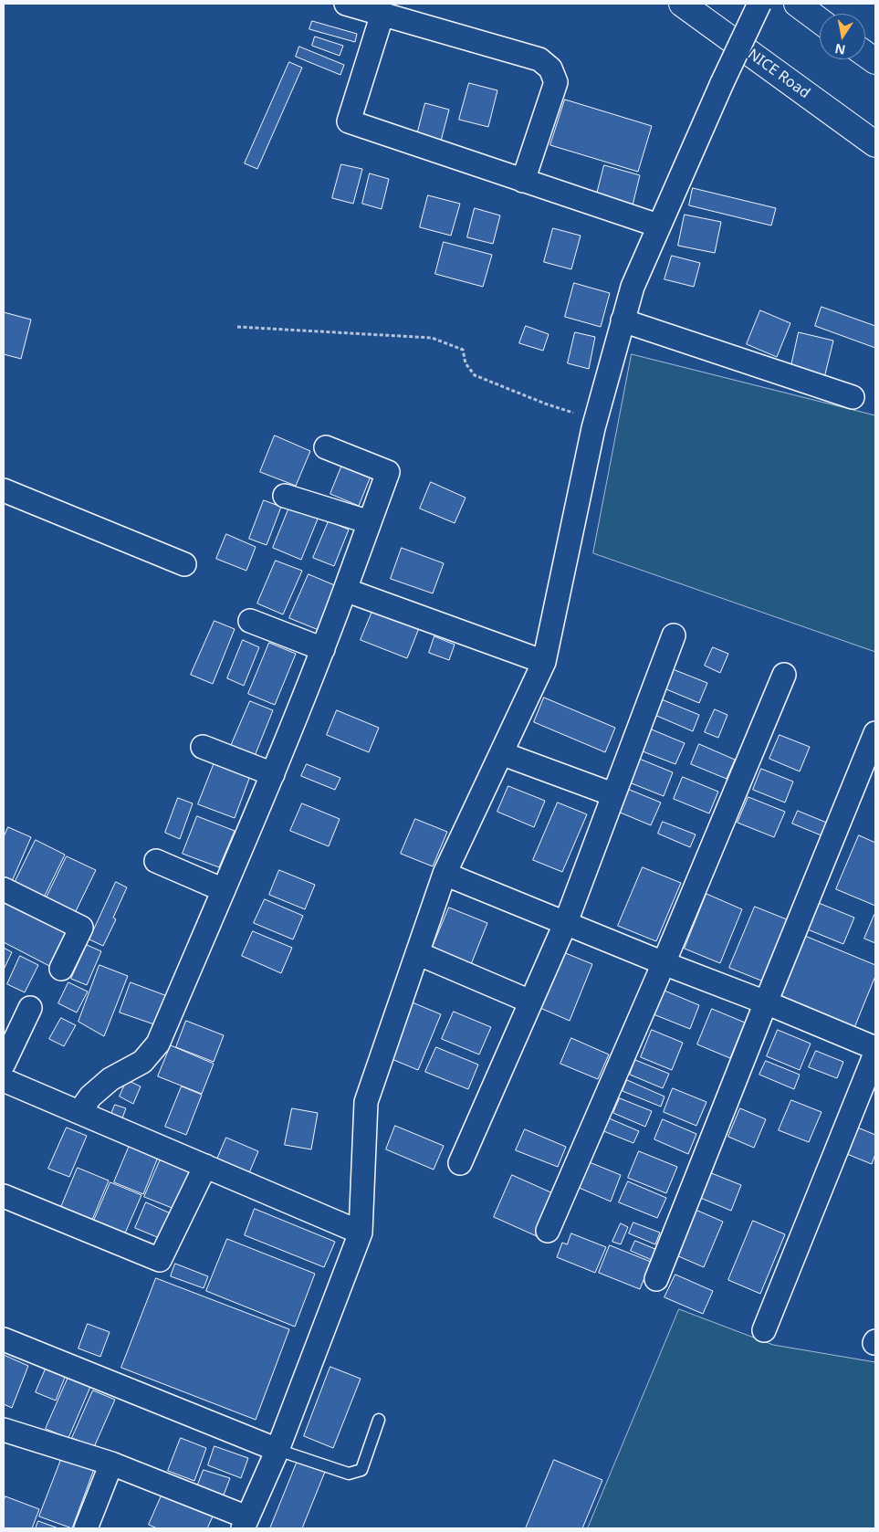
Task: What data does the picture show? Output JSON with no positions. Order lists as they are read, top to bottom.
{
  "streets": {
    "highway": ["NICE Road"]
  },
  "north": "bottom"
}
